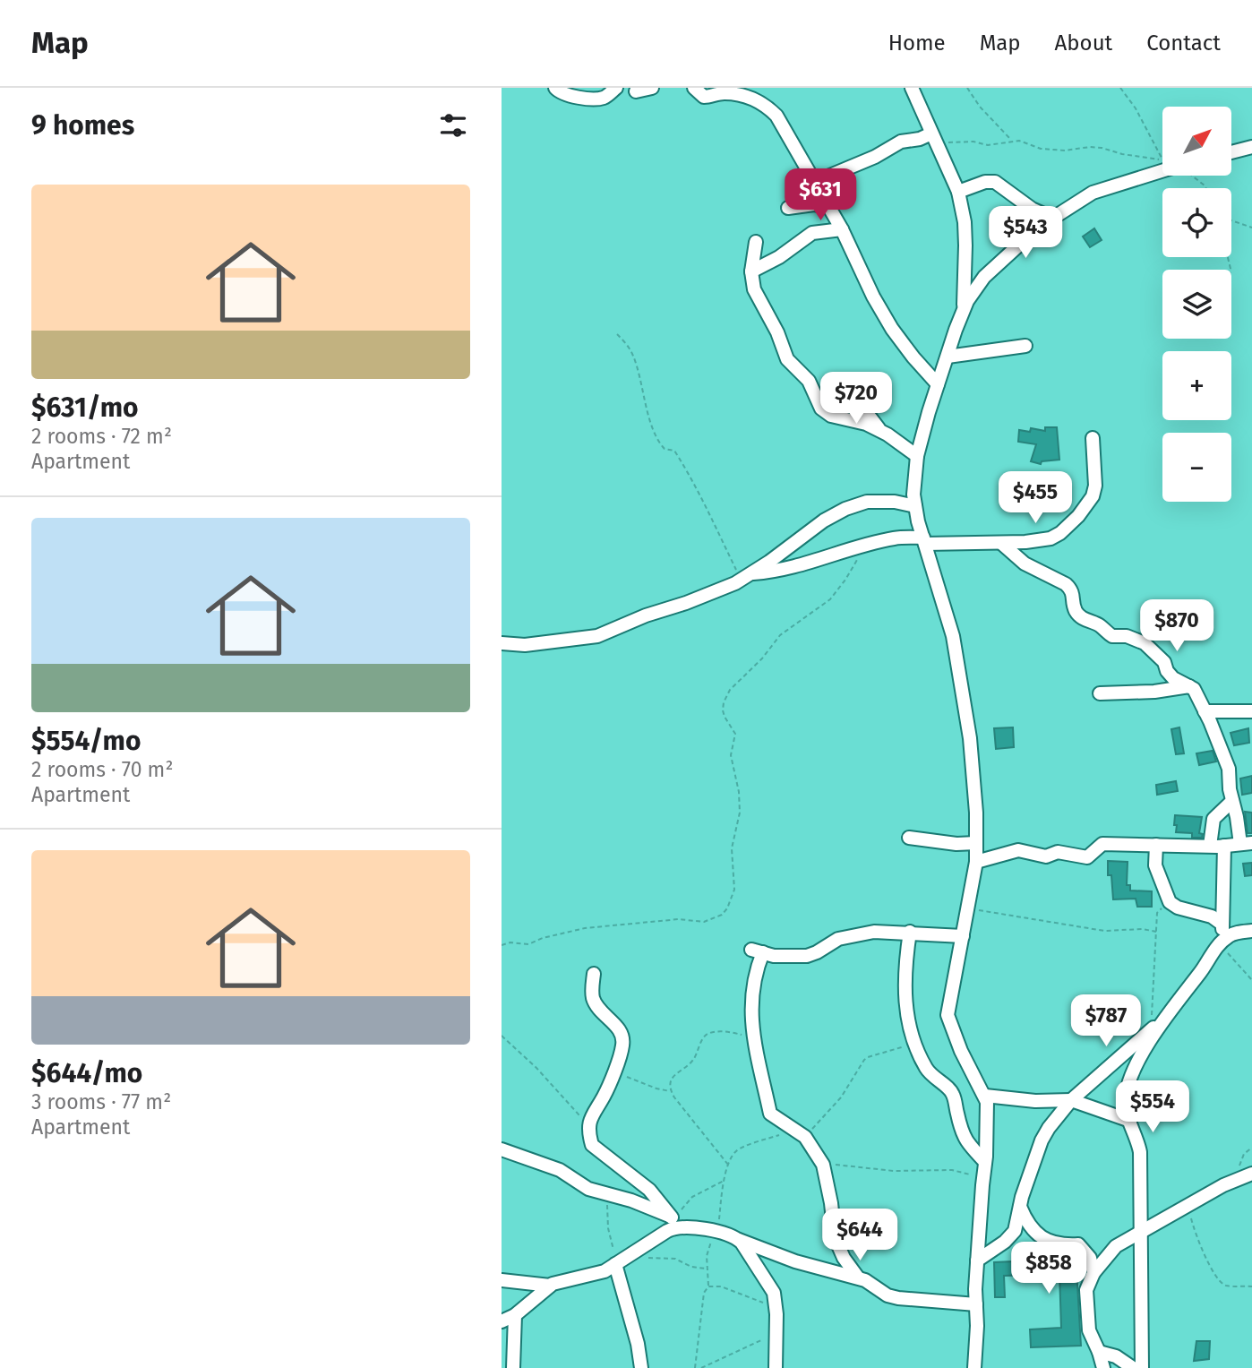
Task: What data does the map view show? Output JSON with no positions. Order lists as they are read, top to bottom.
{
  "north": "top right",
  "page": {
    "header": "Map",
    "nav": [
      "Home",
      "Map",
      "About",
      "Contact"
    ],
    "heading": "9 homes",
    "map_buttons": ["+", "−"],
    "list": [
      {
        "name": "$631/mo",
        "note": "2 rooms · 72 m² · Apartment"
      },
      {
        "name": "$554/mo",
        "note": "2 rooms · 70 m² · Apartment"
      },
      {
        "name": "$644/mo",
        "note": "3 rooms · 77 m² · Apartment"
      }
    ],
    "price": [
      "$631",
      "$543",
      "$720",
      "$455",
      "$870",
      "$787",
      "$554",
      "$644",
      "$858"
    ]
  }
}
